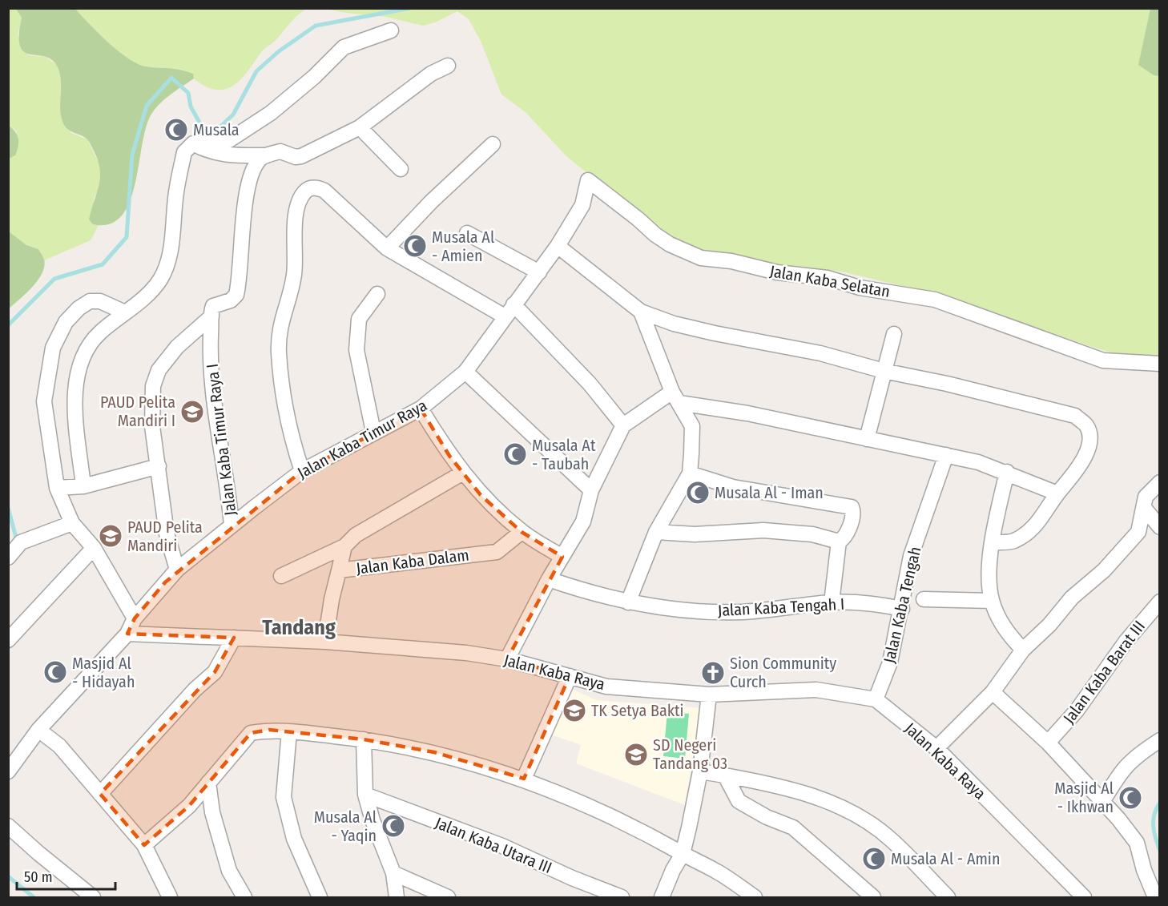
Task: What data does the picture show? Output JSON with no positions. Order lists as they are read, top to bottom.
{
  "streets": {
    "street": [
      "Jalan Kaba Selatan",
      "Jalan Kaba Timur Raya",
      "Jalan Kaba Timur Raya I",
      "Jalan Kaba Dalam",
      "Jalan Kaba Tengah",
      "Jalan Kaba Tengah I",
      "Jalan Kaba Raya",
      "Jalan Kaba Barat III",
      "Jalan Kaba Utara III"
    ]
  },
  "crossings": [
    ["Jalan Kaba Selatan", "Jalan Kaba Timur Raya"],
    ["Jalan Kaba Timur Raya", "Jalan Kaba Timur Raya I"],
    ["Jalan Kaba Timur Raya", "Jalan Kaba Raya"],
    ["Jalan Kaba Dalam", "Jalan Kaba Raya"],
    ["Jalan Kaba Tengah", "Jalan Kaba Tengah I"],
    ["Jalan Kaba Tengah", "Jalan Kaba Raya"]
  ],
  "districts": ["Tandang"],
  "places": {
    "mosque": [
      "Musala",
      "Musala Al - Amien",
      "Musala At - Taubah",
      "Musala Al - Iman",
      "Masjid Al - Hidayah",
      "Masjid Al - Ikhwan",
      "Musala Al - Yaqin",
      "Musala Al - Amin"
    ],
    "school or university": [
      "PAUD Pelita Mandiri I",
      "PAUD Pelita Mandiri",
      "TK Setya Bakti",
      "SD Negeri Tandang 03"
    ],
    "church": ["Sion Community Curch"]
  },
  "scale_bar": "50 m"
}
